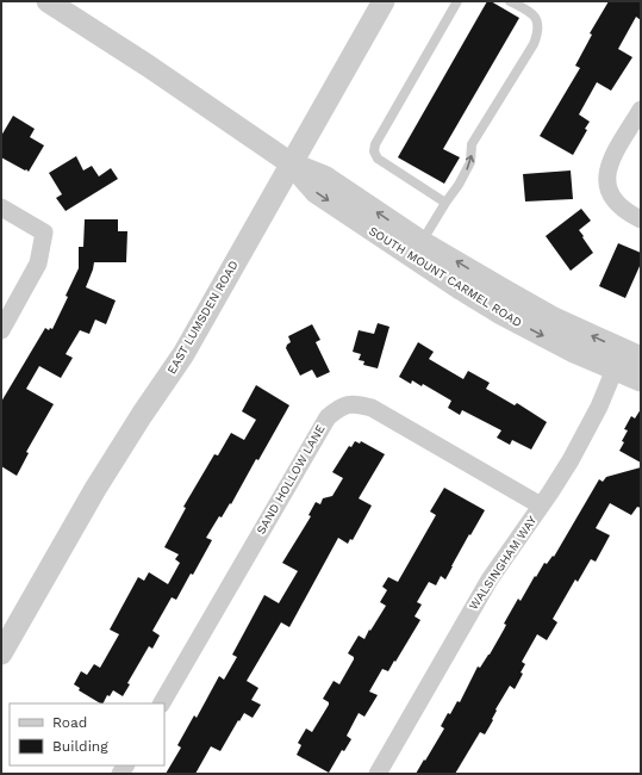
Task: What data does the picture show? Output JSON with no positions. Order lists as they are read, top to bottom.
{
  "streets": {
    "street": [
      "SOUTH MOUNT CARMEL ROAD",
      "EAST LUMSDEN ROAD",
      "SAND HOLLOW LANE",
      "WALSINGHAM WAY"
    ]
  },
  "crossings": [
    ["SOUTH MOUNT CARMEL ROAD", "EAST LUMSDEN ROAD"],
    ["SOUTH MOUNT CARMEL ROAD", "WALSINGHAM WAY"],
    ["SAND HOLLOW LANE", "WALSINGHAM WAY"]
  ],
  "legend": ["Road", "Building"]
}
